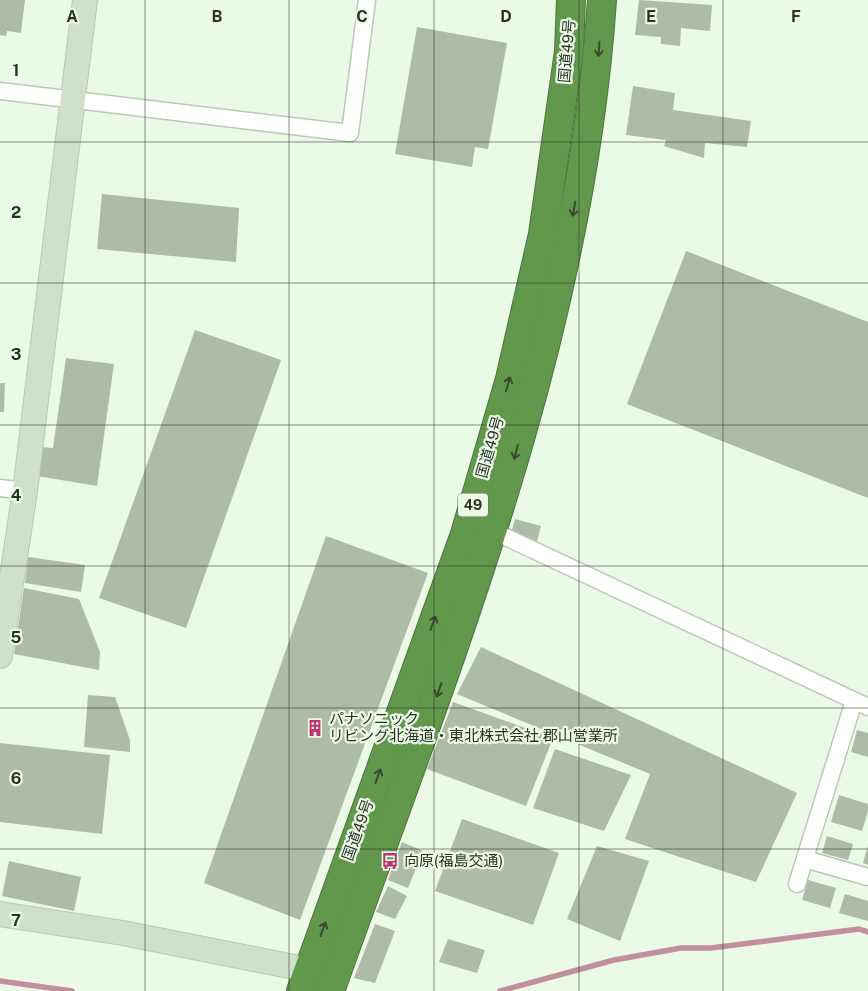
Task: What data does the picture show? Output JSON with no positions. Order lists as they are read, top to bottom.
{
  "streets": {
    "highway": ["国道49号", "49"]
  },
  "places": {
    "building": ["パナソニック リビング北海道・東北株式会社 郡山営業所"],
    "bus stop": ["向原(福島交通)"]
  },
  "grid": {
    "columns": [
      "A",
      "B",
      "C",
      "D",
      "E",
      "F"
    ],
    "rows": [
      "1",
      "2",
      "3",
      "4",
      "5",
      "6",
      "7"
    ]
  }
}
